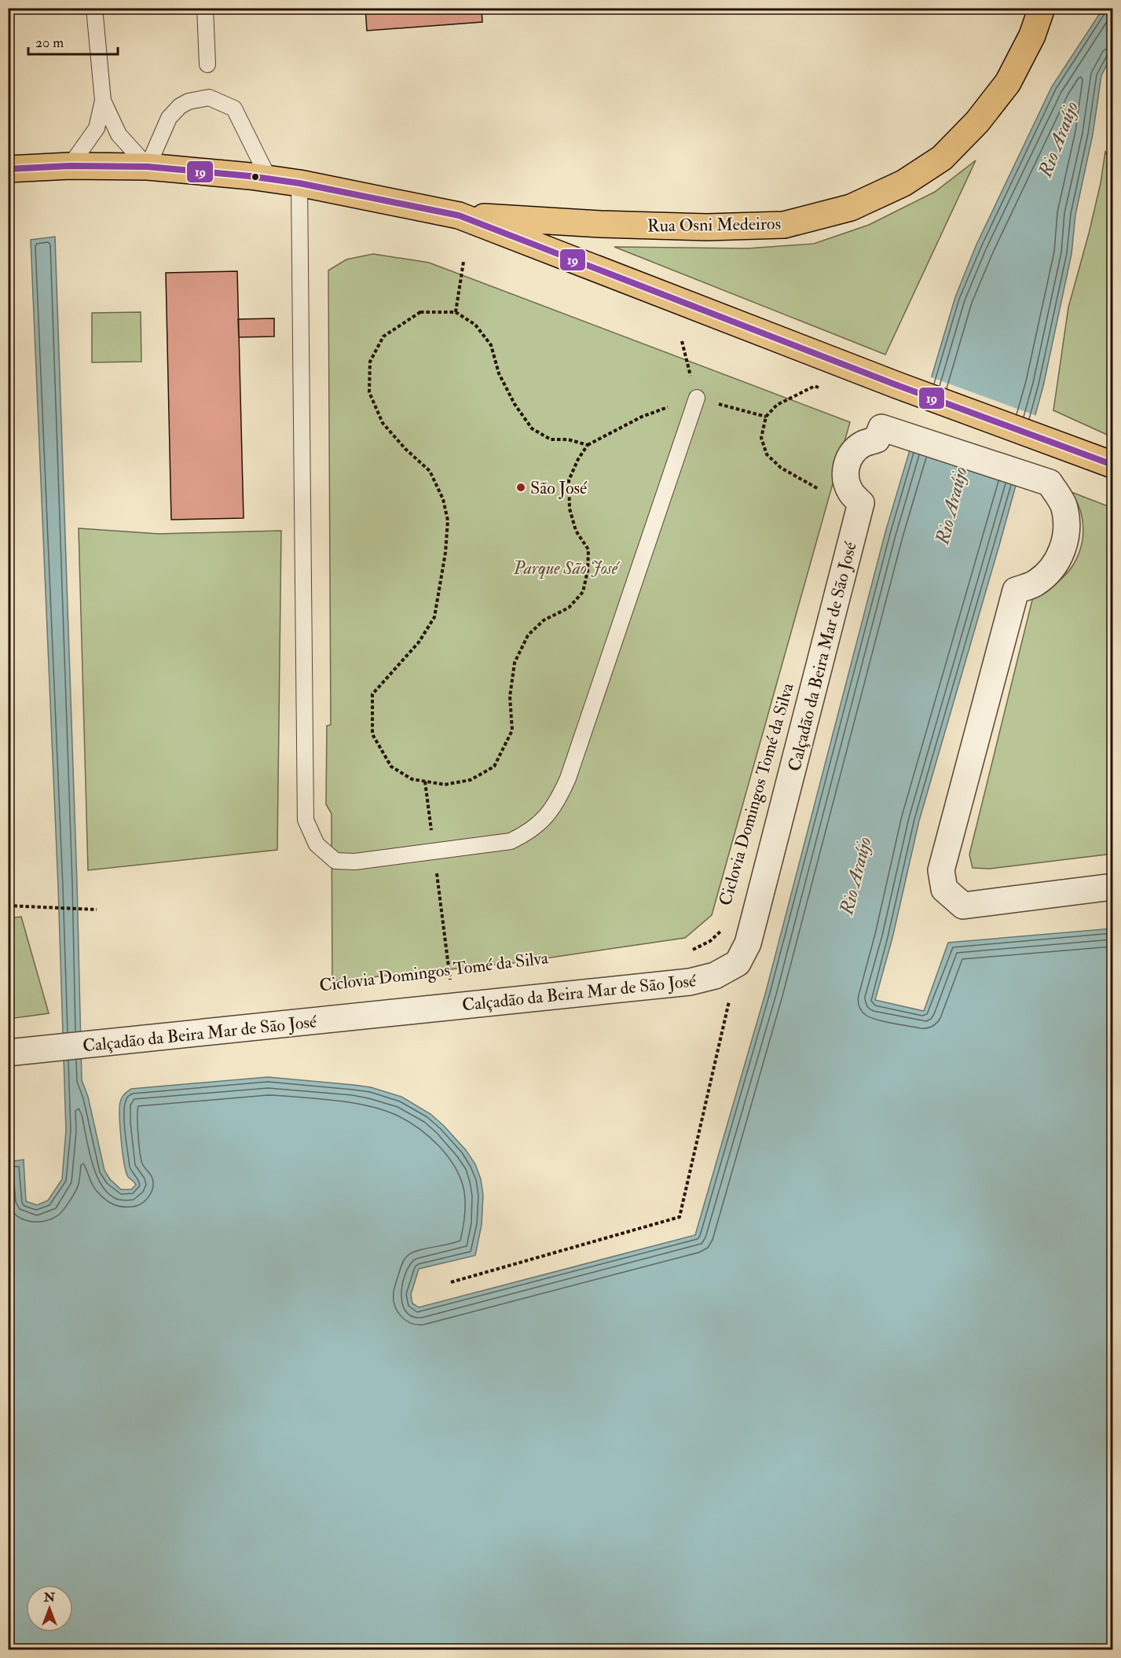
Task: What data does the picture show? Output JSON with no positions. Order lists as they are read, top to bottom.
{
  "streets": {
    "main road": ["Rua Osni Medeiros"],
    "street": ["Calçadão da Beira Mar de São José"],
    "path": ["Ciclovia Domingos Tomé da Silva"]
  },
  "water": ["Rio Araújo"],
  "parks": ["Parque São José"],
  "places": ["São José"],
  "lines": ["transit line 19"],
  "scale_bar": "20 m",
  "north": "top"
}
